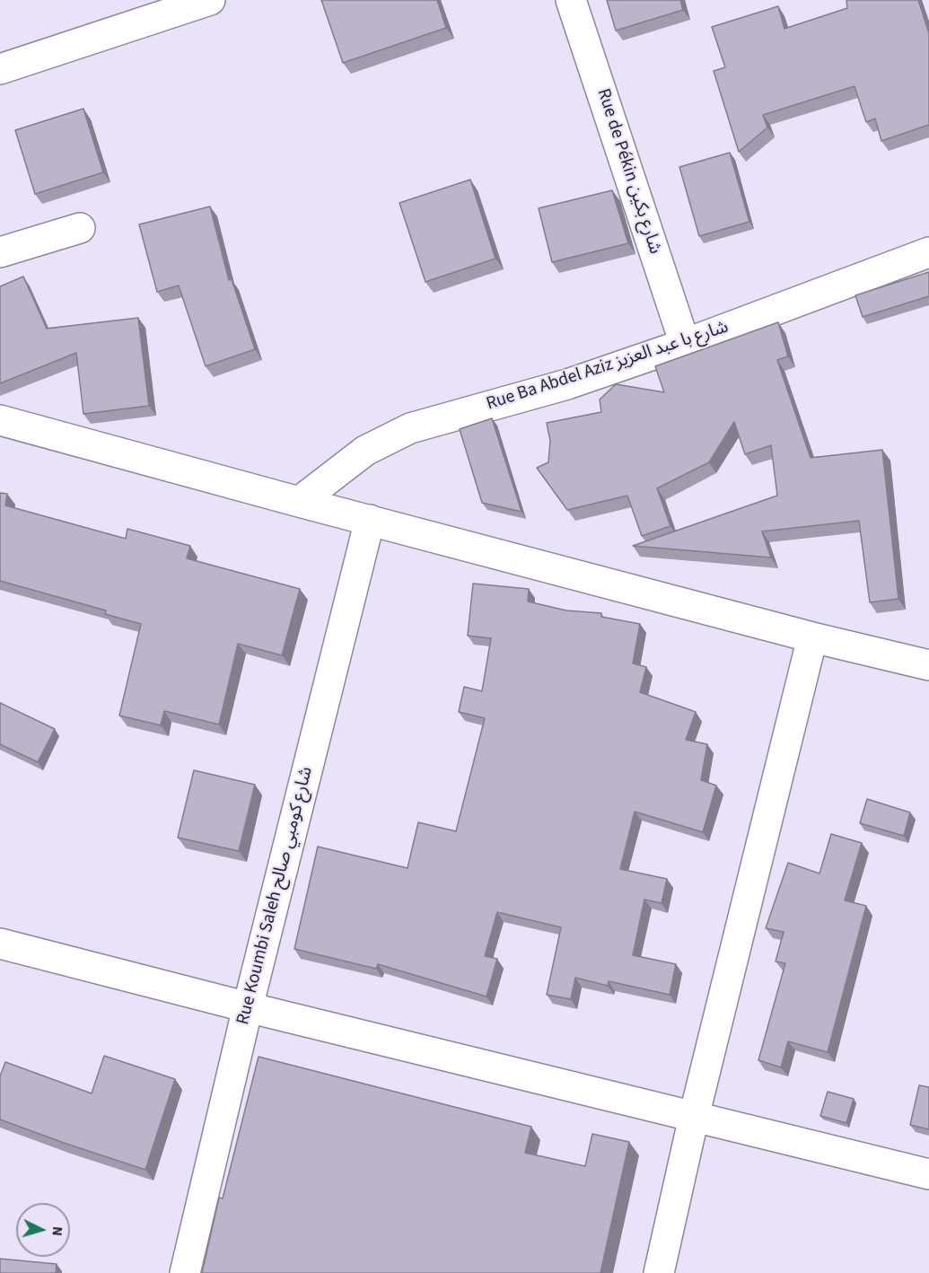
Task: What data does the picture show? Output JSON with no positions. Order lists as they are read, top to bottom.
{
  "streets": {
    "street": ["Rue de Pékin شارع بكين", "Rue Ba Abdel Aziz شارع با عبد العزيز", "Rue Koumbi Saleh شارع كومبي صالح"]
  },
  "crossings": [
    ["Rue de Pékin شارع بكين", "Rue Ba Abdel Aziz شارع با عبد العزيز"]
  ],
  "north": "right"
}
